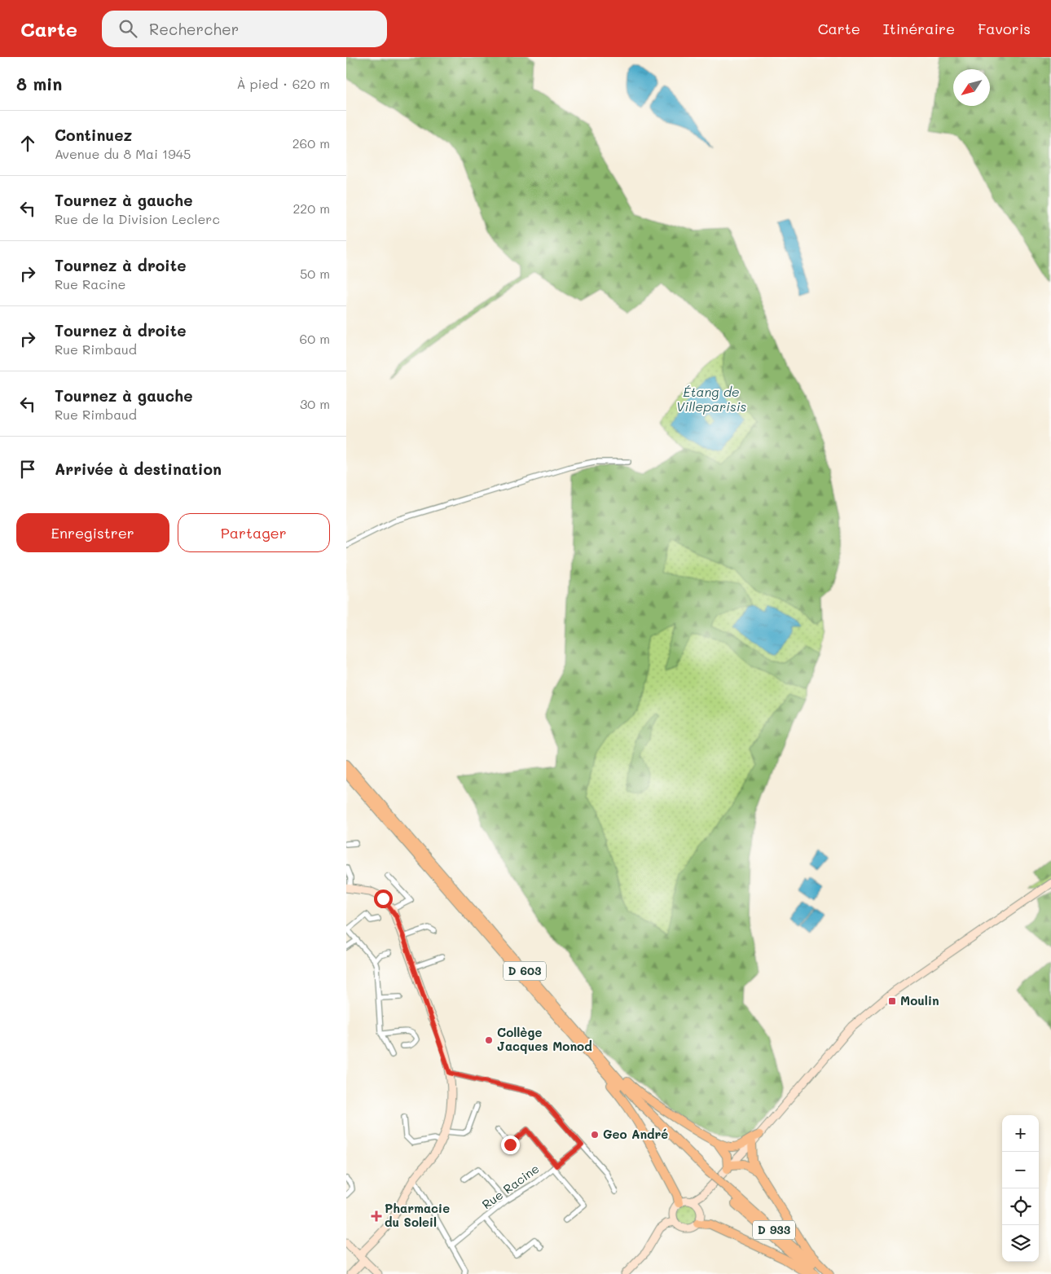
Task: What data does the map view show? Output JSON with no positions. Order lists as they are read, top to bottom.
{
  "streets": {
    "highway": ["D 603", "D 933"],
    "street": ["Rue Racine"]
  },
  "crossings": [
    ["D 603", "D 933"]
  ],
  "water": ["Étang de Villeparisis"],
  "places": {
    "transit": ["Moulin"],
    "other": ["Collège Jacques Monod", "Geo André"],
    "health": ["Pharmacie du Soleil"]
  },
  "north": "bottom left",
  "page": {
    "header": "Carte",
    "search": "Rechercher",
    "nav": ["Carte", "Itinéraire", "Favoris"],
    "heading": ["8 min", "À pied · 620 m"],
    "list": [
      ["Continuez", "Avenue du 8 Mai 1945", "260 m"],
      ["Tournez à gauche", "Rue de la Division Leclerc", "220 m"],
      ["Tournez à droite", "Rue Racine", "50 m"],
      ["Tournez à droite", "Rue Rimbaud", "60 m"],
      ["Tournez à gauche", "Rue Rimbaud", "30 m"],
      "Arrivée à destination"
    ],
    "buttons": ["Enregistrer", "Partager"],
    "map_buttons": ["+", "−"]
  }
}
